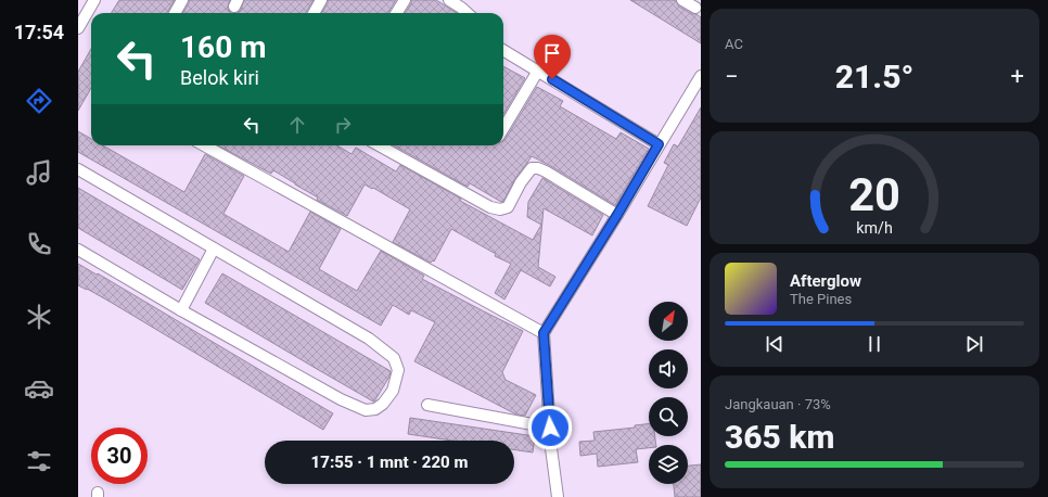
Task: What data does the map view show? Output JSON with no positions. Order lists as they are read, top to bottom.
{
  "north": "top right",
  "page": {
    "tabs": "17:54",
    "tile": [
      "AC",
      ["Jangkauan · 73%", "365 km"]
    ],
    "turn": ["160 m", "Belok kiri"],
    "heat": ["−", "21.5°", "+"],
    "song": ["Afterglow", "The Pines"],
    "limit": "30",
    "trip": "17:55 · 1 mnt · 220 m",
    "gauge": ["20", "km/h"]
  }
}
